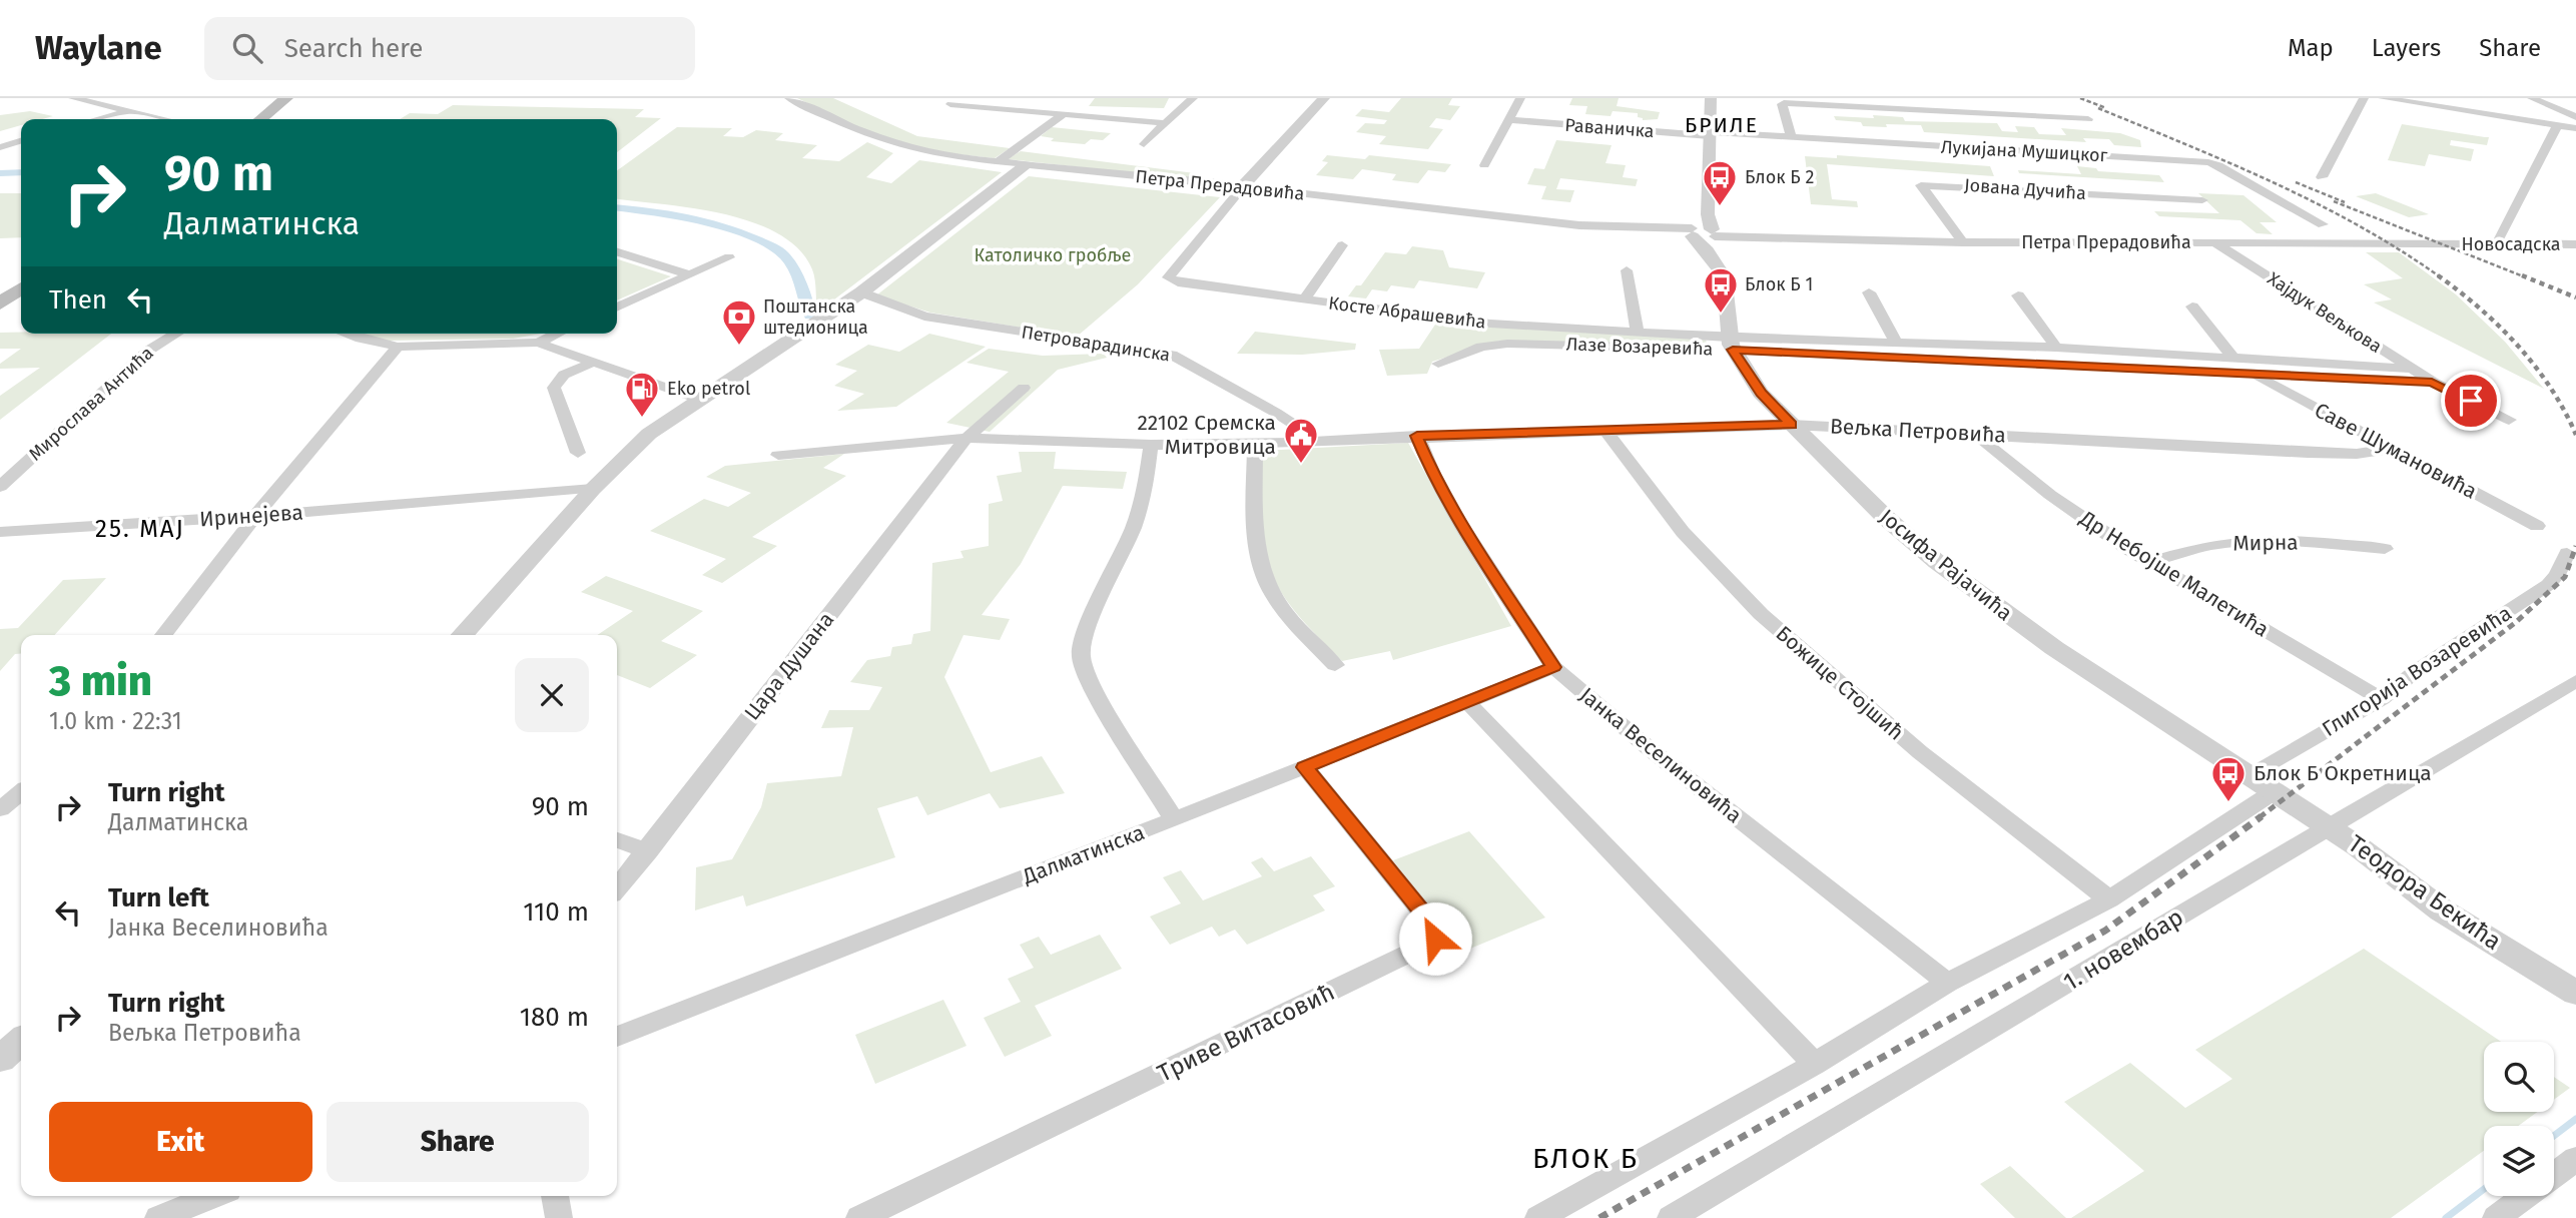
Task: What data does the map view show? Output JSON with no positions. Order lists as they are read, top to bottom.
{
  "streets": {
    "street": [
      "Раваничка",
      "Лукијана Мушицког",
      "Петра Прерадовића",
      "Јована Дучића",
      "Новосадска",
      "Косте Абрашевића",
      "Хајдук Вељкова",
      "Петроварадинска",
      "Лазе Возаревића",
      "Мирослава Антића",
      "Вељка Петровића",
      "Саве Шумановића",
      "Иринејева",
      "Мирна",
      "Јосифа Рајачића",
      "Др Небојше Малетића",
      "Цара Душана",
      "Глигорија Возаревића",
      "Божице Стојшић",
      "Јанка Веселиновића",
      "Далматинска",
      "Теодора Бекића",
      "1. новембар",
      "Триве Витасовић"
    ]
  },
  "crossings": [
    ["Раваничка", "Лукијана Мушицког"],
    ["Раваничка", "Јосифа Рајачића"],
    ["Лукијана Мушицког", "Јосифа Рајачића"],
    ["Петра Прерадовића", "Јована Дучића"],
    ["Петра Прерадовића", "Новосадска"],
    ["Петра Прерадовића", "Косте Абрашевића"],
    ["Петра Прерадовића", "Хајдук Вељкова"],
    ["Петра Прерадовића", "Јосифа Рајачића"],
    ["Косте Абрашевића", "Лазе Возаревића"],
    ["Хајдук Вељкова", "Лазе Возаревића"],
    ["Петроварадинска", "Вељка Петровића"],
    ["Лазе Возаревића", "Саве Шумановића"],
    ["Лазе Возаревића", "Јосифа Рајачића"],
    ["Вељка Петровића", "Саве Шумановића"],
    ["Вељка Петровића", "Јосифа Рајачића"],
    ["Вељка Петровића", "Др Небојше Малетића"],
    ["Вељка Петровића", "Божице Стојшић"],
    ["Вељка Петровића", "Јанка Веселиновића"],
    ["Мирна", "Др Небојше Малетића"],
    ["Јосифа Рајачића", "Глигорија Возаревића"],
    ["Јосифа Рајачића", "Теодора Бекића"],
    ["Др Небојше Малетића", "Глигорија Возаревића"],
    ["Јанка Веселиновића", "Далматинска"],
    ["Далматинска", "Триве Витасовић"],
    ["Теодора Бекића", "1. новембар"]
  ],
  "districts": ["БРИЛЕ", "25. МАЈ", "БЛОК Б"],
  "parks": ["Католичко гробље"],
  "places": {
    "bus stop": ["Блок Б 2", "Блок Б 1", "Блок Б Окретница"],
    "bank": ["Поштанска штедионица"],
    "fuel station": ["Eko petrol"],
    "public building": ["22102 Сремска Митровица"]
  },
  "page": {
    "header": "Waylane",
    "search": "Search here",
    "nav": ["Map", "Layers", "Share"],
    "turn": ["90 m", "Далматинска"],
    "then": "Then",
    "heading": ["3 min", "1.0 km · 22:31"],
    "list": [
      {
        "name": "Turn right",
        "note": "Далматинска",
        "value": "90 m"
      },
      {
        "name": "Turn left",
        "note": "Јанка Веселиновића",
        "value": "110 m"
      },
      {
        "name": "Turn right",
        "note": "Вељка Петровића",
        "value": "180 m"
      }
    ],
    "buttons": ["Exit", "Share"]
  }
}
